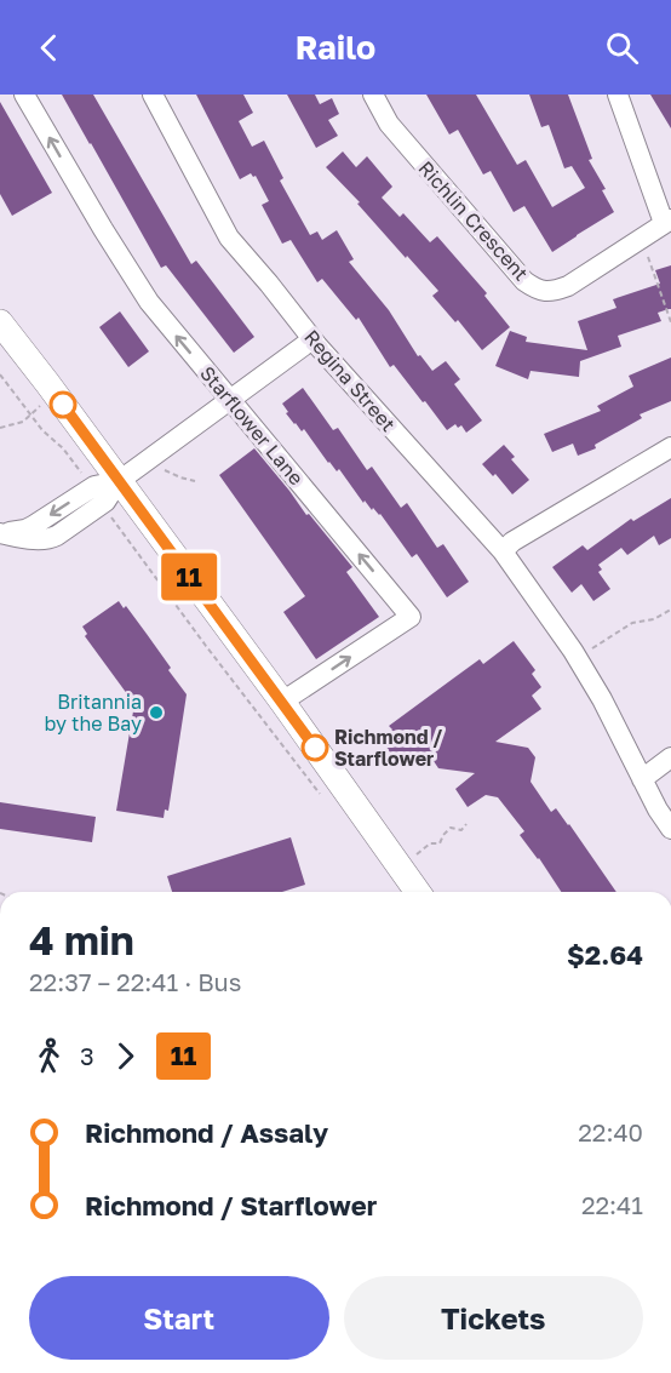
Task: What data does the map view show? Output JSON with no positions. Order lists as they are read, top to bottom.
{
  "streets": {
    "street": ["Richlin Crescent", "Regina Street", "Starflower Lane"]
  },
  "one_way": ["Starflower Lane"],
  "places": ["Britannia by the Bay", "Richmond / Starflower"],
  "lines": ["bus line 11"],
  "page": {
    "header": "Railo",
    "on_map": "11",
    "heading": ["4 min", "22:37 – 22:41 · Bus", "$2.64"],
    "legs": ["3", "11"],
    "list": [
      {
        "name": "Richmond / Assaly",
        "value": "22:40"
      },
      {
        "name": "Richmond / Starflower",
        "value": "22:41"
      }
    ],
    "buttons": ["Start", "Tickets"]
  }
}
